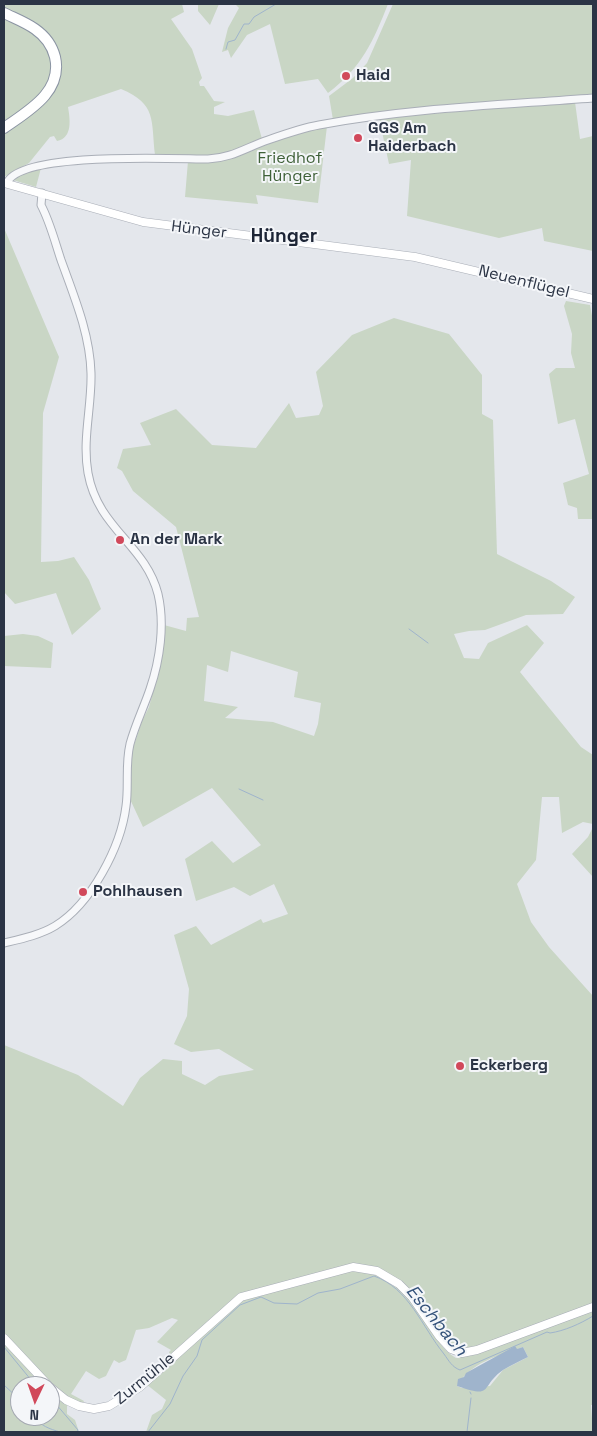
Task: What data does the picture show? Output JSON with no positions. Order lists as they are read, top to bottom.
{
  "streets": {
    "main road": ["Hünger", "Neuenflügel", "Zurmühle"]
  },
  "crossings": [
    ["Hünger", "Neuenflügel"]
  ],
  "districts": ["Hünger"],
  "water": ["Eschbach"],
  "parks": ["Friedhof Hünger"],
  "places": [
    "Haid",
    "GGS Am Haiderbach",
    "An der Mark",
    "Pohlhausen",
    "Eckerberg"
  ],
  "north": "bottom"
}
